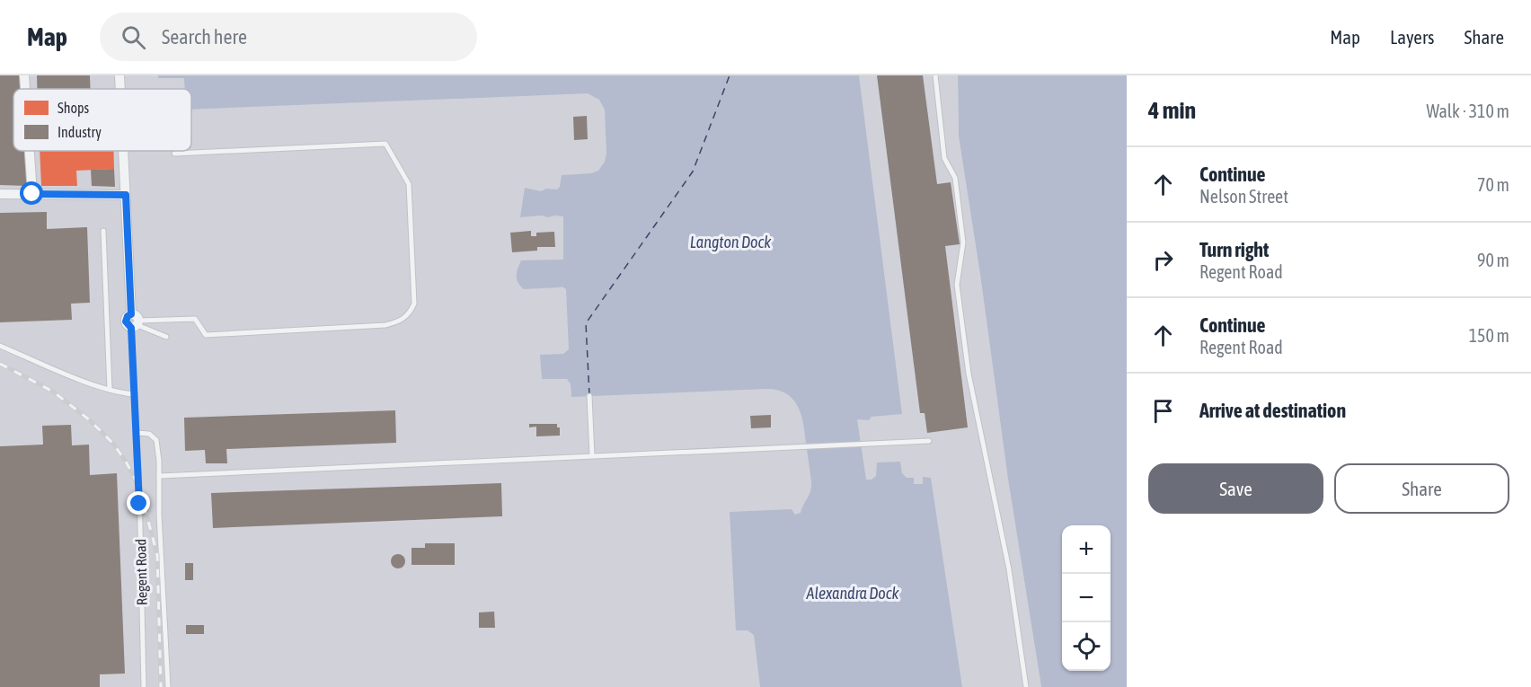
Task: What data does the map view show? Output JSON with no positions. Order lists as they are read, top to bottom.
{
  "streets": {
    "street": ["Regent Road"]
  },
  "water": ["Langton Dock", "Alexandra Dock"],
  "legend": ["Shops", "Industry"],
  "page": {
    "header": "Map",
    "search": "Search here",
    "nav": ["Map", "Layers", "Share"],
    "heading": ["4 min", "Walk · 310 m"],
    "list": [
      ["Continue", "Nelson Street", "70 m"],
      ["Turn right", "Regent Road", "90 m"],
      ["Continue", "Regent Road", "150 m"],
      "Arrive at destination"
    ],
    "buttons": ["Save", "Share"],
    "map_buttons": ["+", "−"]
  }
}
